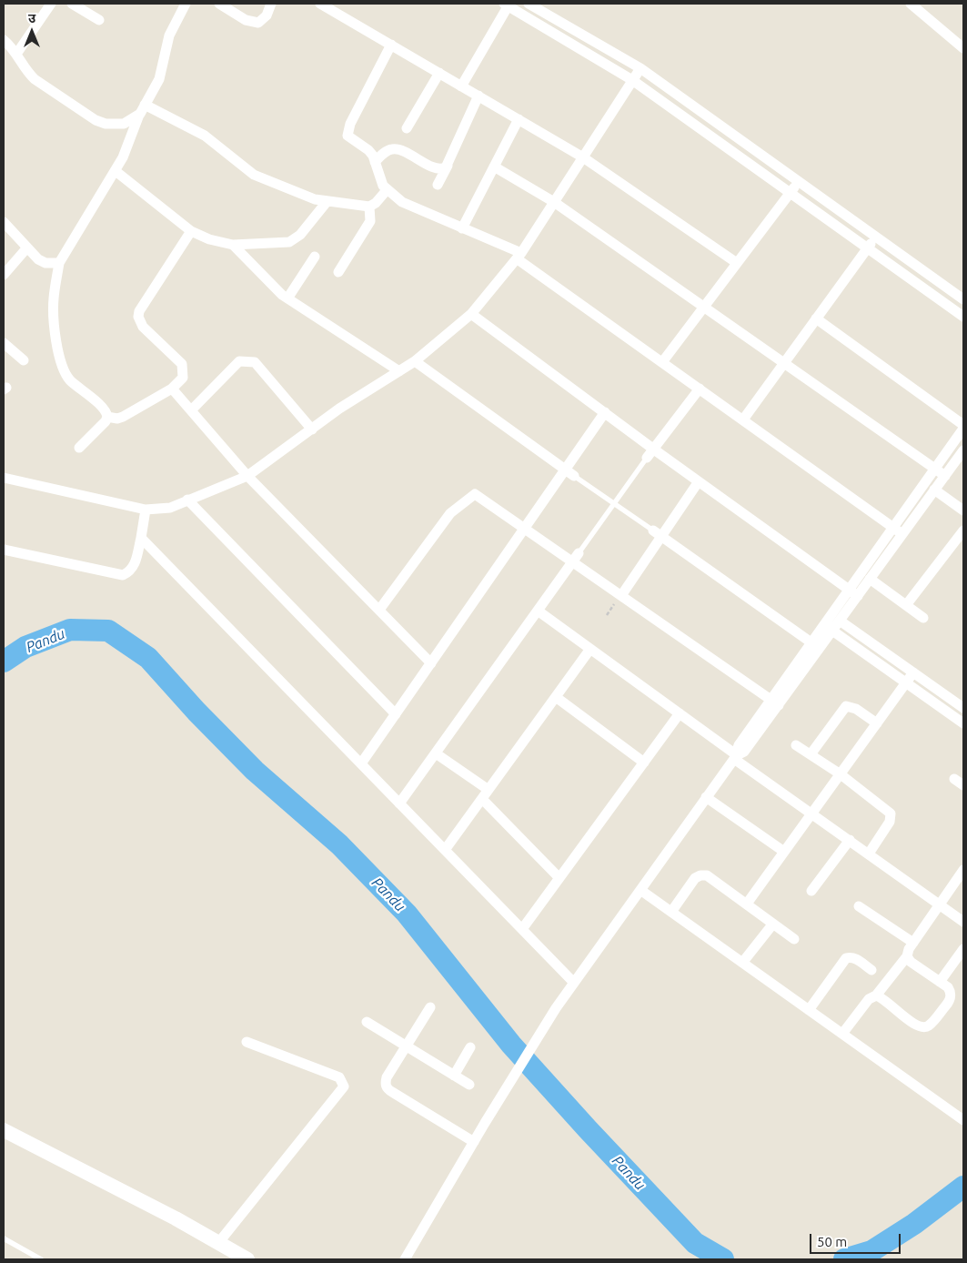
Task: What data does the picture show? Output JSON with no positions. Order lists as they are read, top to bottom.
{
  "water": ["Pandu"],
  "scale_bar": "50 m",
  "north": "top"
}
